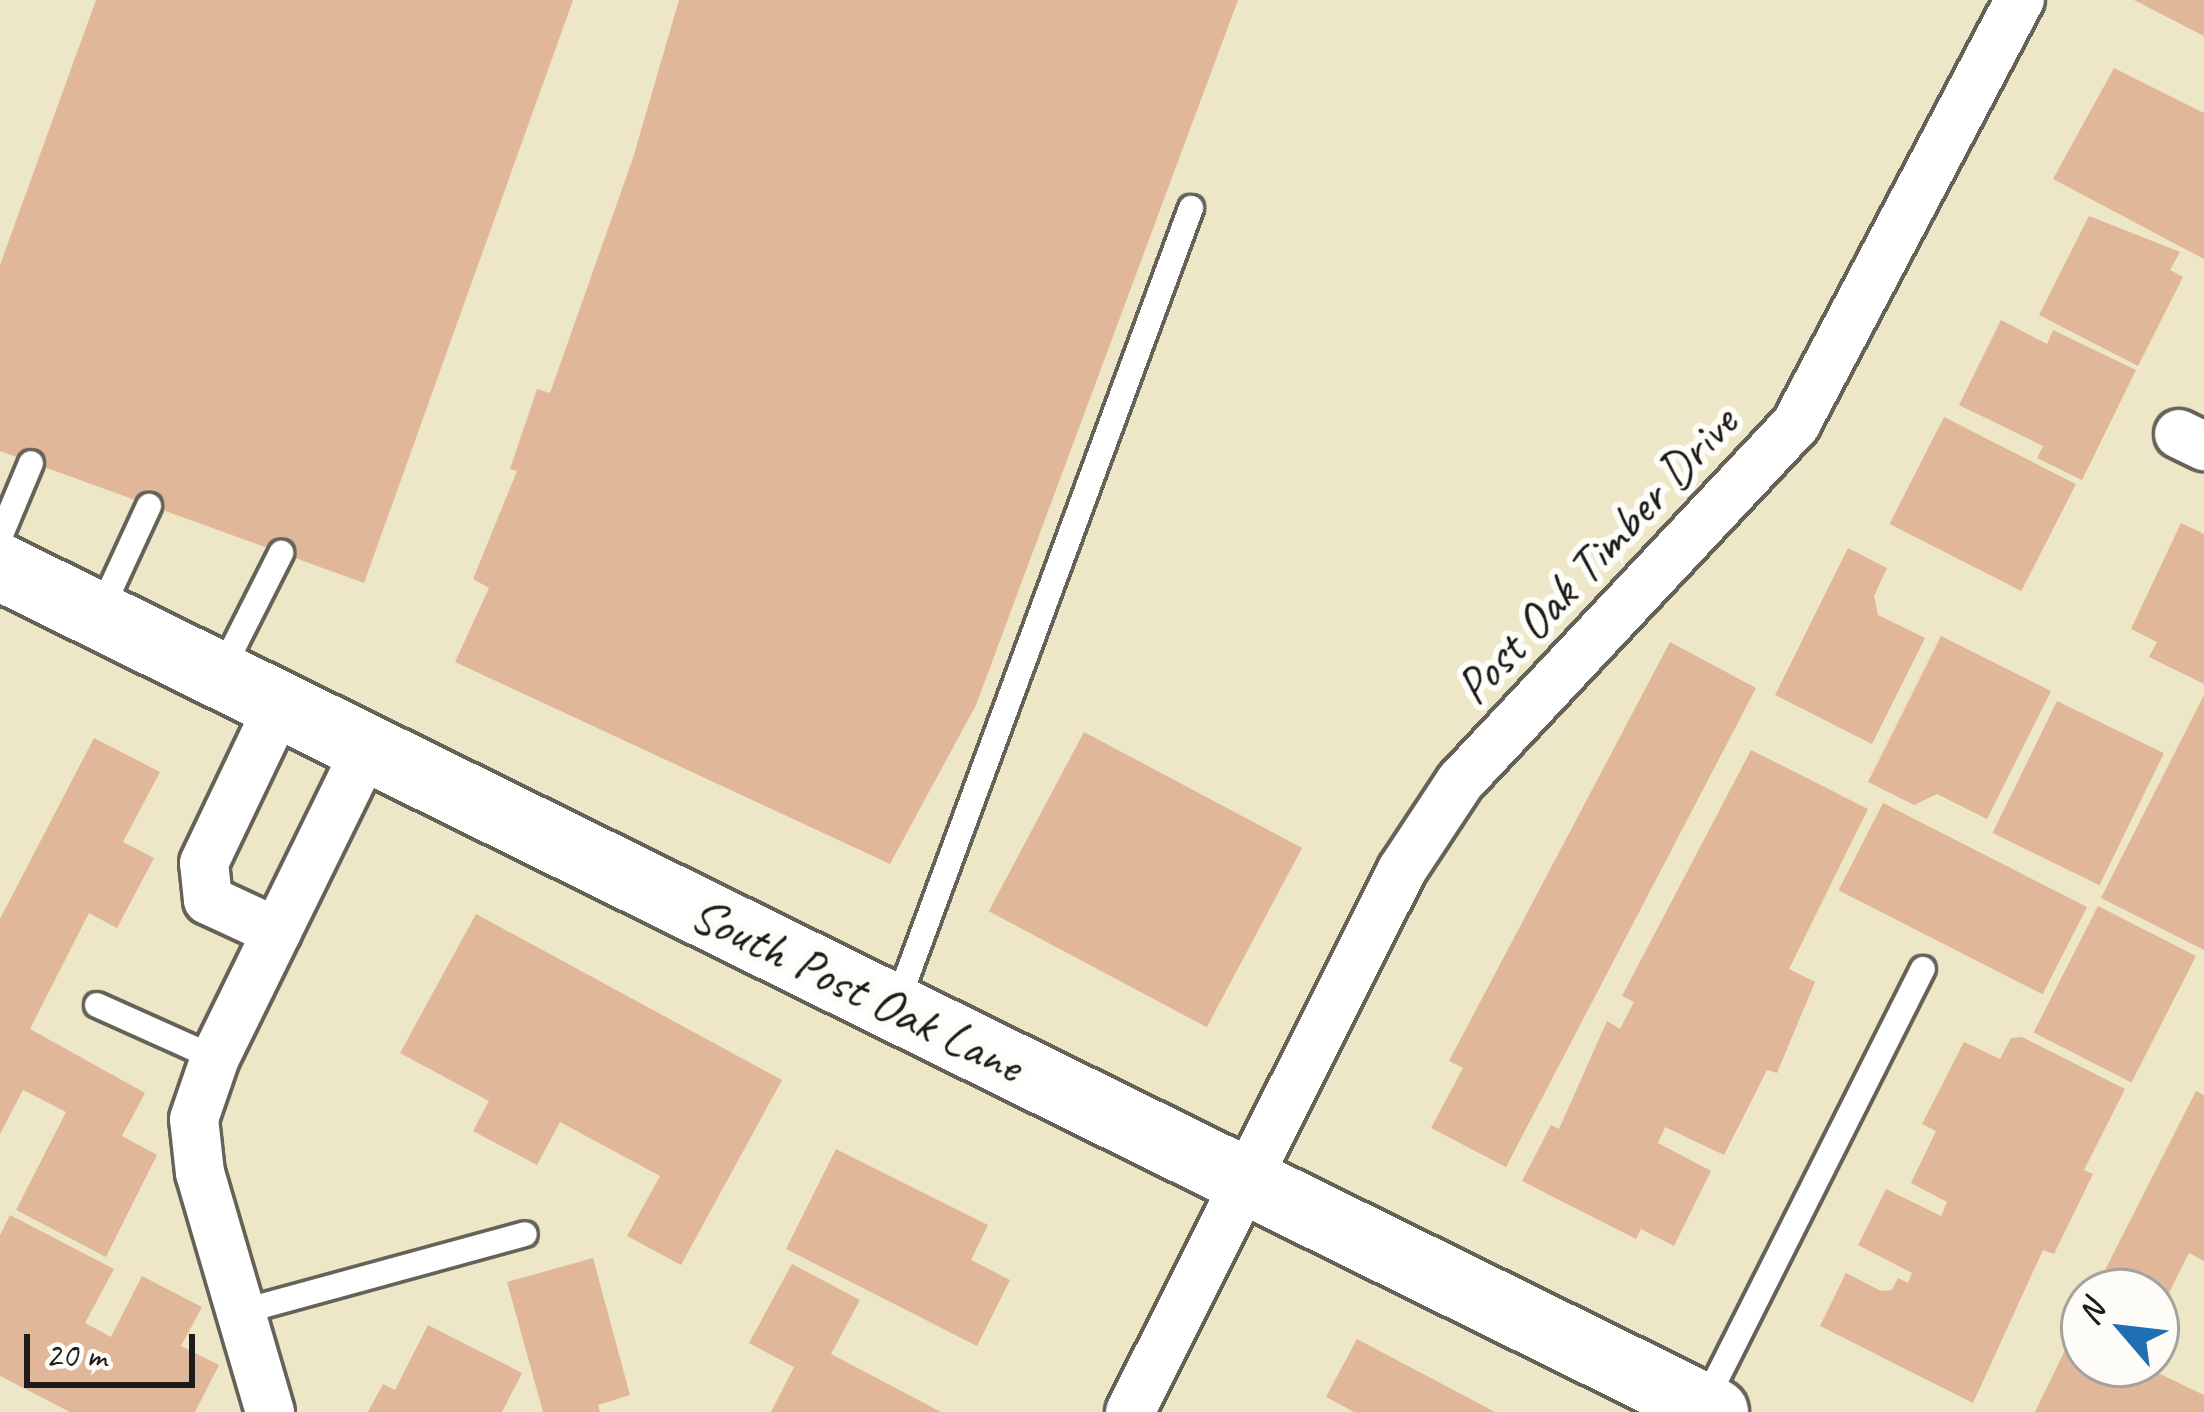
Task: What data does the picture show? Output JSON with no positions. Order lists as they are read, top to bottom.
{
  "streets": {
    "main road": ["South Post Oak Lane"],
    "street": ["Post Oak Timber Drive"]
  },
  "crossings": [
    ["Post Oak Timber Drive", "South Post Oak Lane"]
  ],
  "scale_bar": "20 m",
  "north": "top left"
}
